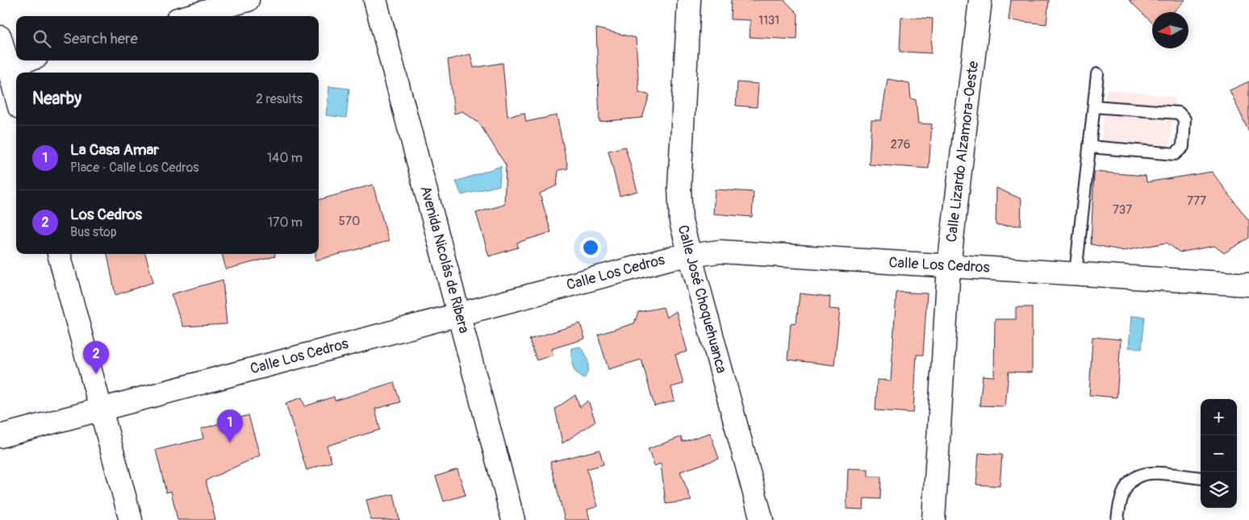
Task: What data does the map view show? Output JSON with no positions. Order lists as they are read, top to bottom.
{
  "streets": {
    "street": [
      "Calle Lizardo Alzamora-Oeste",
      "Avenida Nicolás de Ribera",
      "Calle Los Cedros",
      "Calle José Choquehuanca"
    ]
  },
  "crossings": [
    ["Calle Lizardo Alzamora-Oeste", "Calle Los Cedros"],
    ["Avenida Nicolás de Ribera", "Calle Los Cedros"],
    ["Calle Los Cedros", "Calle José Choquehuanca"]
  ],
  "house_numbers": [
    "1131",
    "276",
    "777",
    "737",
    "570"
  ],
  "north": "left",
  "page": {
    "search": "Search here",
    "heading": ["Nearby", "2 results"],
    "list": [
      {
        "mark": "1",
        "name": "La Casa Amar",
        "note": "Place · Calle Los Cedros",
        "value": "140 m"
      },
      {
        "mark": "2",
        "name": "Los Cedros",
        "note": "Bus stop",
        "value": "170 m"
      }
    ],
    "pins": ["2", "1"],
    "map_buttons": ["+", "−"]
  }
}
